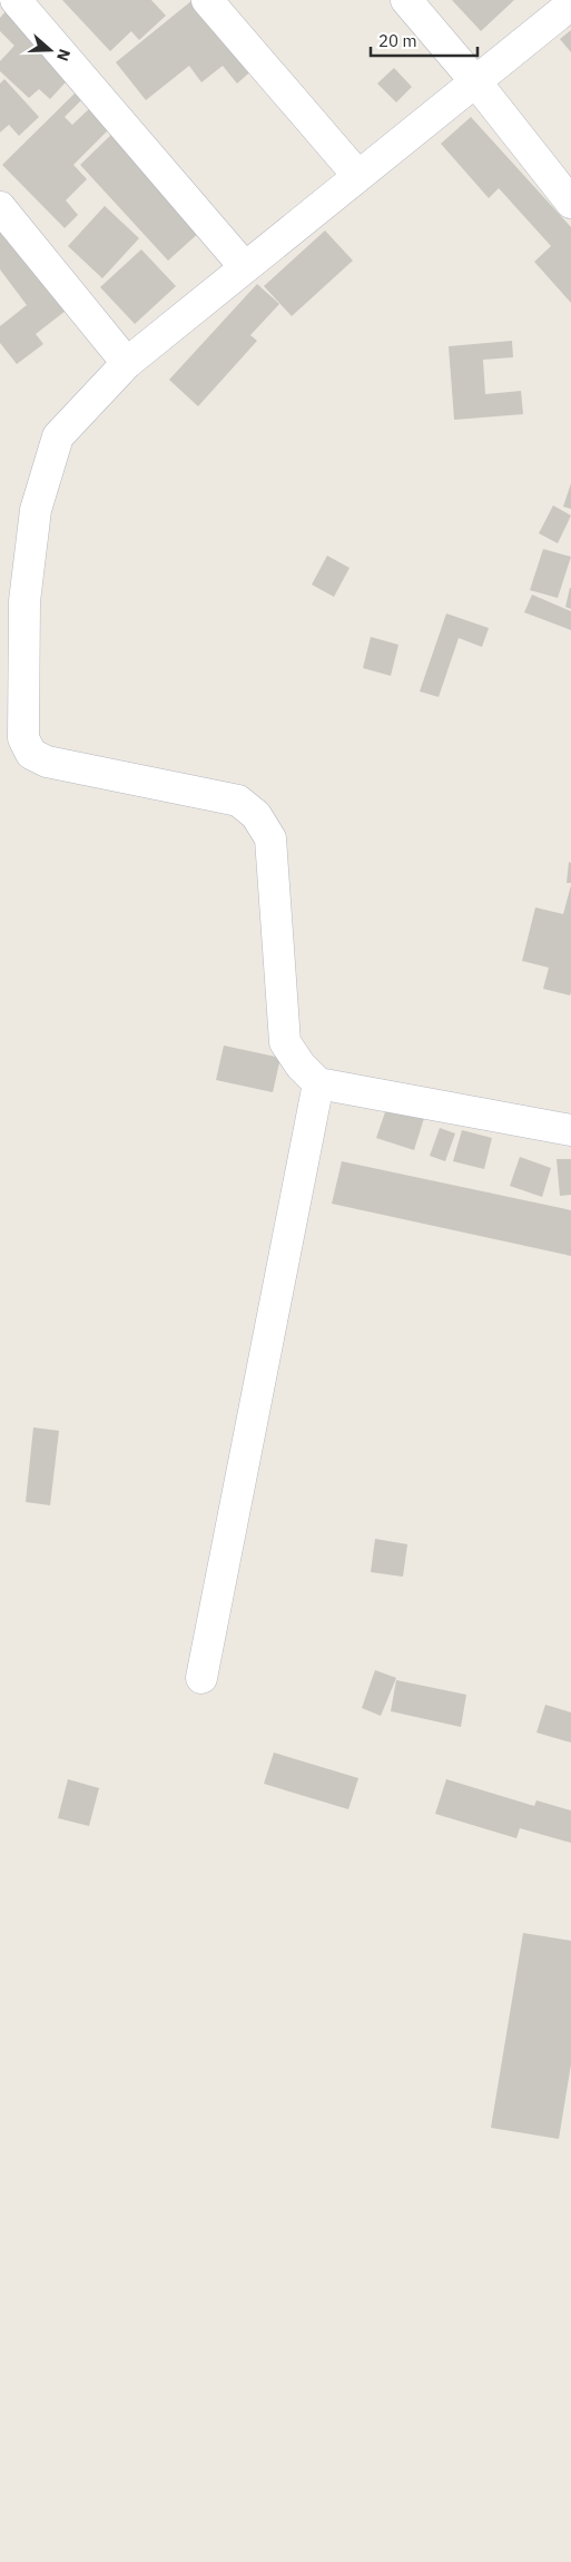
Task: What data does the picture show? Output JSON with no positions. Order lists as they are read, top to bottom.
{
  "scale_bar": "20 m",
  "north": "right"
}
